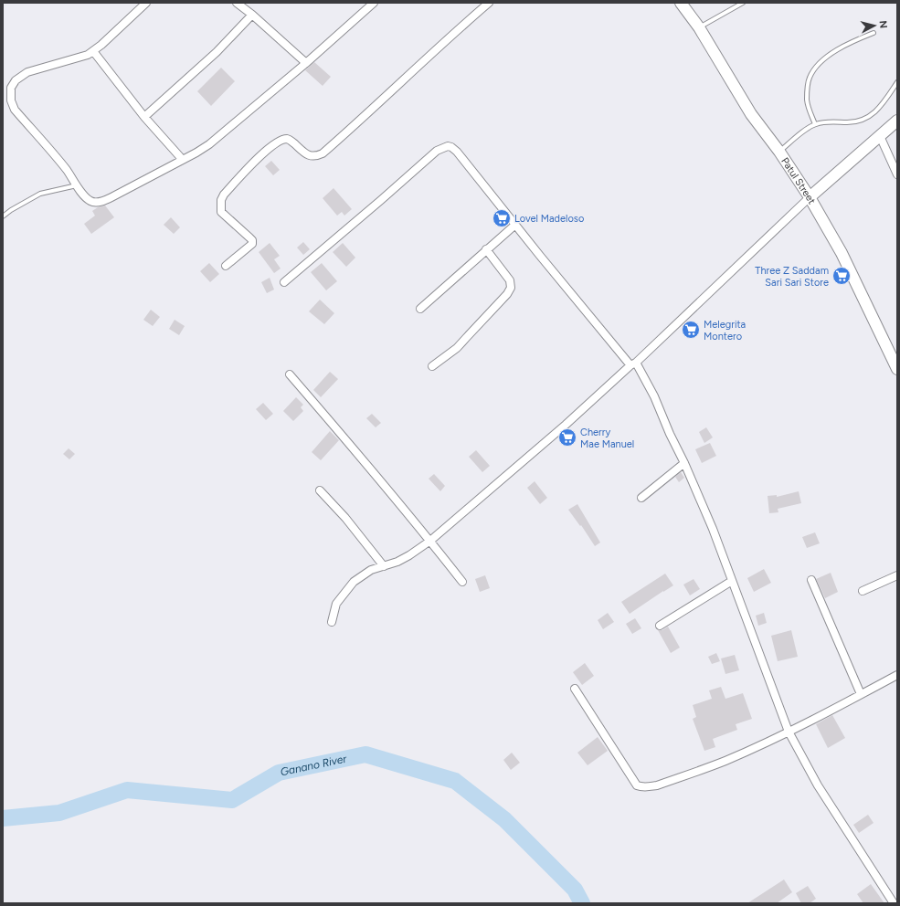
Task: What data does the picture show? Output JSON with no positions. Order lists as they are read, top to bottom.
{
  "streets": {
    "main road": ["Patul Street"]
  },
  "water": ["Ganano River"],
  "places": {
    "supermarket": [
      "Lovel Madeloso",
      "Three Z Saddam Sari Sari Store",
      "Melegrita Montero",
      "Cherry Mae Manuel"
    ]
  },
  "north": "right"
}
